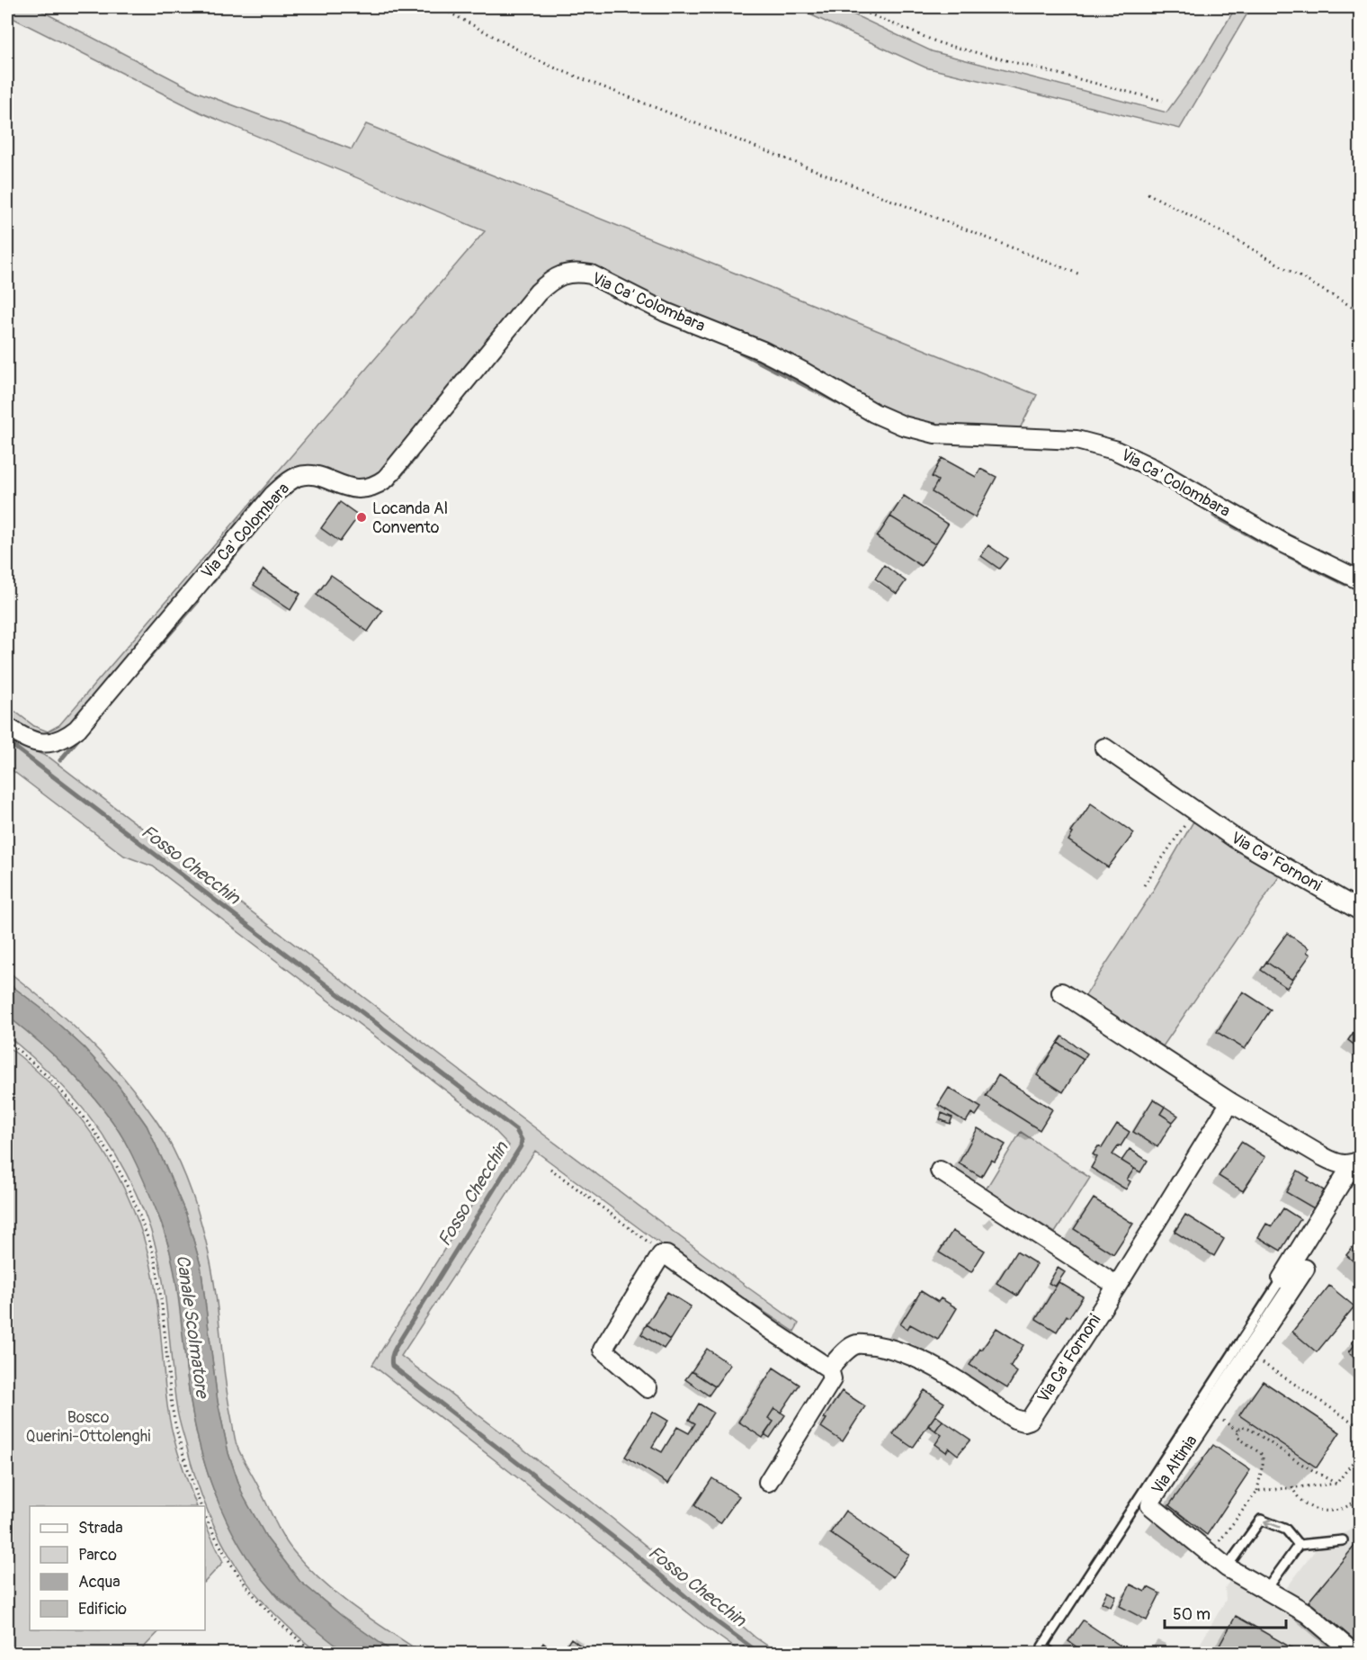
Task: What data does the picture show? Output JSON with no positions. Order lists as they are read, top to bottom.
{
  "streets": {
    "street": ["Via Ca' Colombara", "Via Ca' Fornoni", "Via Altinia"]
  },
  "water": ["Fosso Checchin", "Canale Scolmatore"],
  "parks": ["Bosco Querini-Ottolenghi"],
  "places": ["Locanda Al Convento"],
  "legend": [
    "Strada",
    "Parco",
    "Acqua",
    "Edificio"
  ],
  "scale_bar": "50 m"
}
